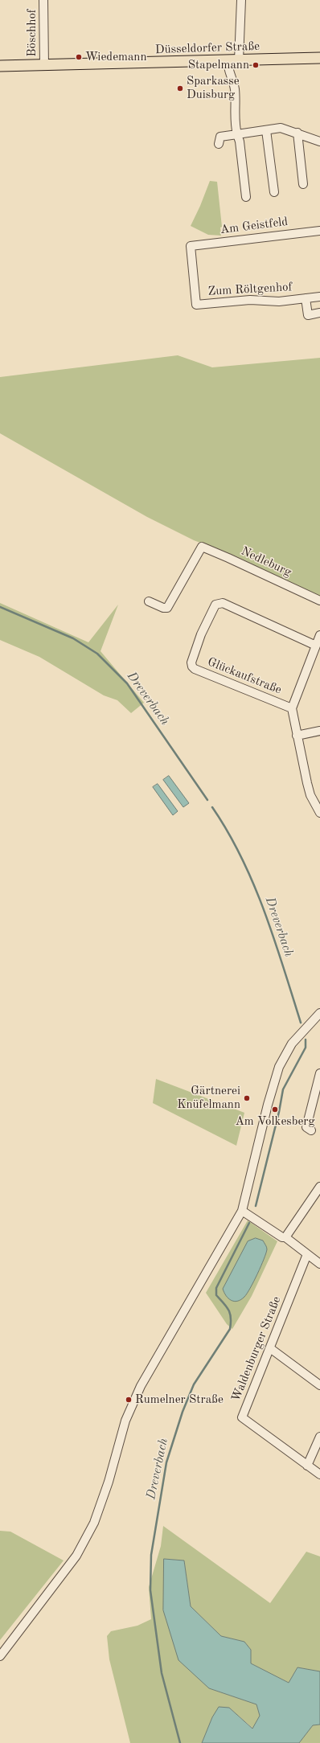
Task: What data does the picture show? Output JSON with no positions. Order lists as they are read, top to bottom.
{
  "streets": {
    "main road": ["Düsseldorfer Straße"],
    "street": [
      "Böschhof",
      "Am Geistfeld",
      "Zum Röltgenhof",
      "Nedleburg",
      "Glückaufstraße",
      "Waldenburger Straße"
    ]
  },
  "crossings": [
    ["Böschhof", "Düsseldorfer Straße"],
    ["Am Geistfeld", "Zum Röltgenhof"]
  ],
  "water": ["Dreverbach"],
  "places": [
    "Wiedemann",
    "Stapelmann",
    "Sparkasse Duisburg",
    "Gärtnerei Knüfelmann",
    "Am Volkesberg",
    "Rumelner Straße"
  ]
}
